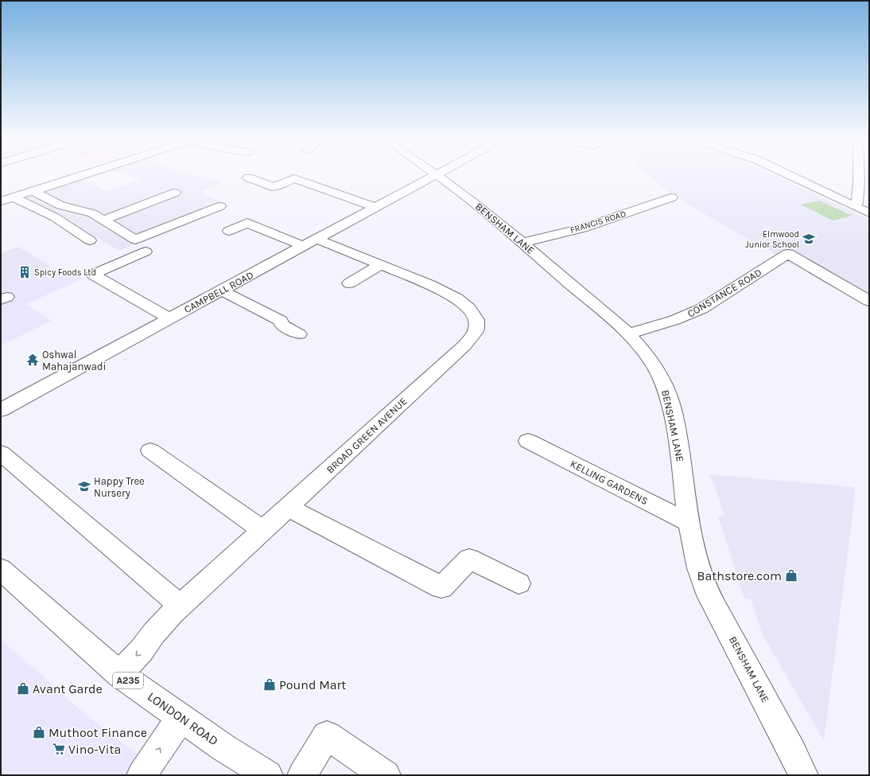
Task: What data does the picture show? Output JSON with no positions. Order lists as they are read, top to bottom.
{
  "streets": {
    "street": [
      "FRANCIS ROAD",
      "BENSHAM LANE",
      "CAMPBELL ROAD",
      "CONSTANCE ROAD",
      "BROAD GREEN AVENUE",
      "KELLING GARDENS",
      "A235",
      "LONDON ROAD"
    ]
  },
  "crossings": [
    ["FRANCIS ROAD", "BENSHAM LANE"],
    ["BENSHAM LANE", "CONSTANCE ROAD"],
    ["BENSHAM LANE", "KELLING GARDENS"],
    ["CAMPBELL ROAD", "BROAD GREEN AVENUE"],
    ["BROAD GREEN AVENUE", "LONDON ROAD"]
  ],
  "places": {
    "school or university": ["Elmwood Junior School", "Happy Tree Nursery"],
    "building": ["Spicy Foods Ltd"],
    "temple": ["Oshwal Mahajanwadi"],
    "shop": [
      "Bathstore.com",
      "Pound Mart",
      "Avant Garde",
      "Muthoot Finance"
    ],
    "supermarket": ["Vino-Vita"]
  }
}
